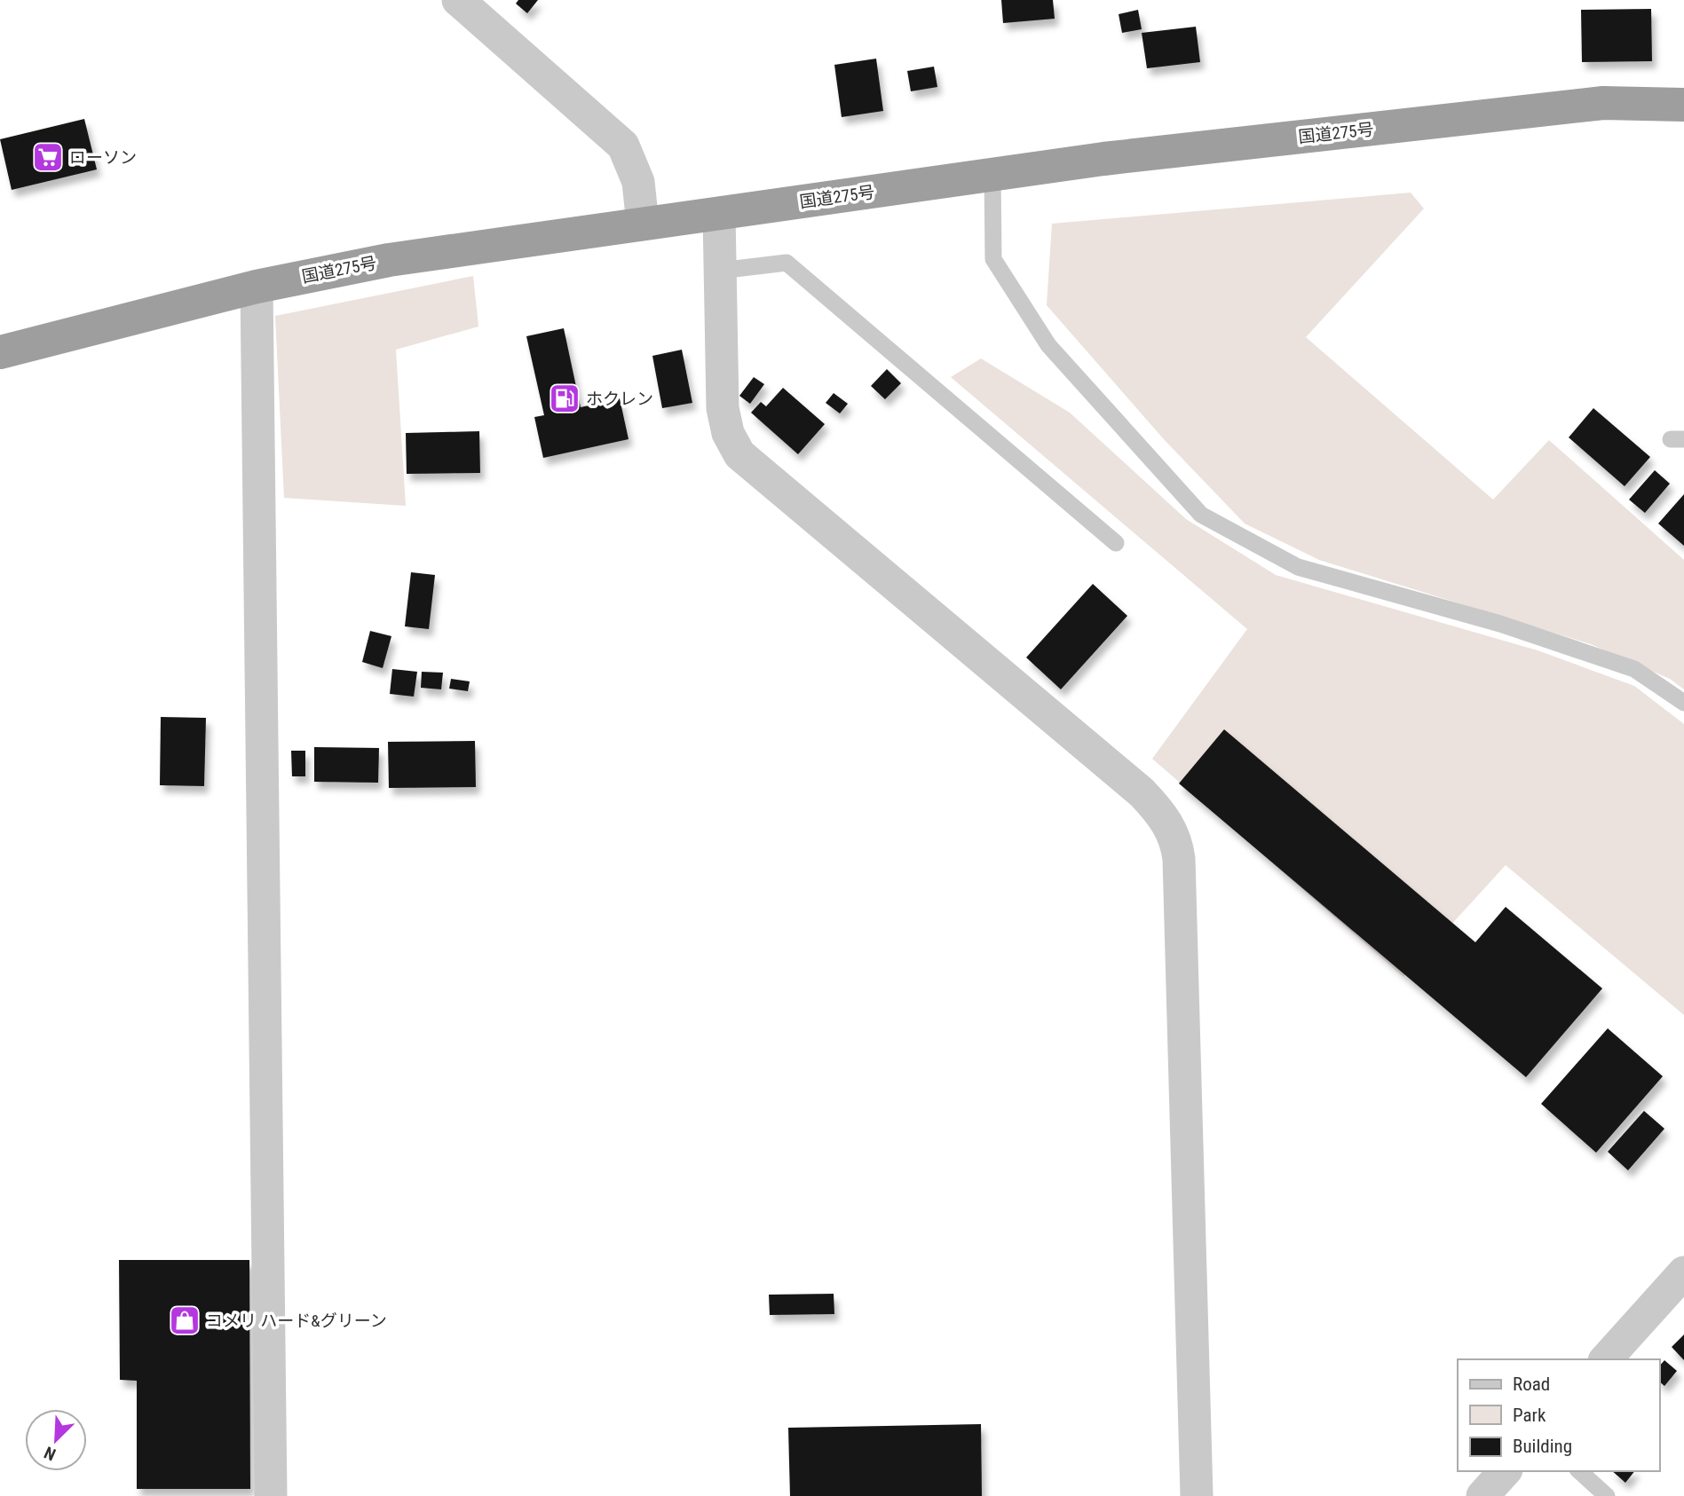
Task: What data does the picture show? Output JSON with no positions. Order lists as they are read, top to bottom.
{
  "streets": {
    "highway": ["国道275号"]
  },
  "places": {
    "supermarket": ["ローソン"],
    "fuel station": ["ホクレン"],
    "shop": ["コメリ ハード&グリーン"]
  },
  "legend": ["Road", "Park", "Building"],
  "north": "bottom left"
}
